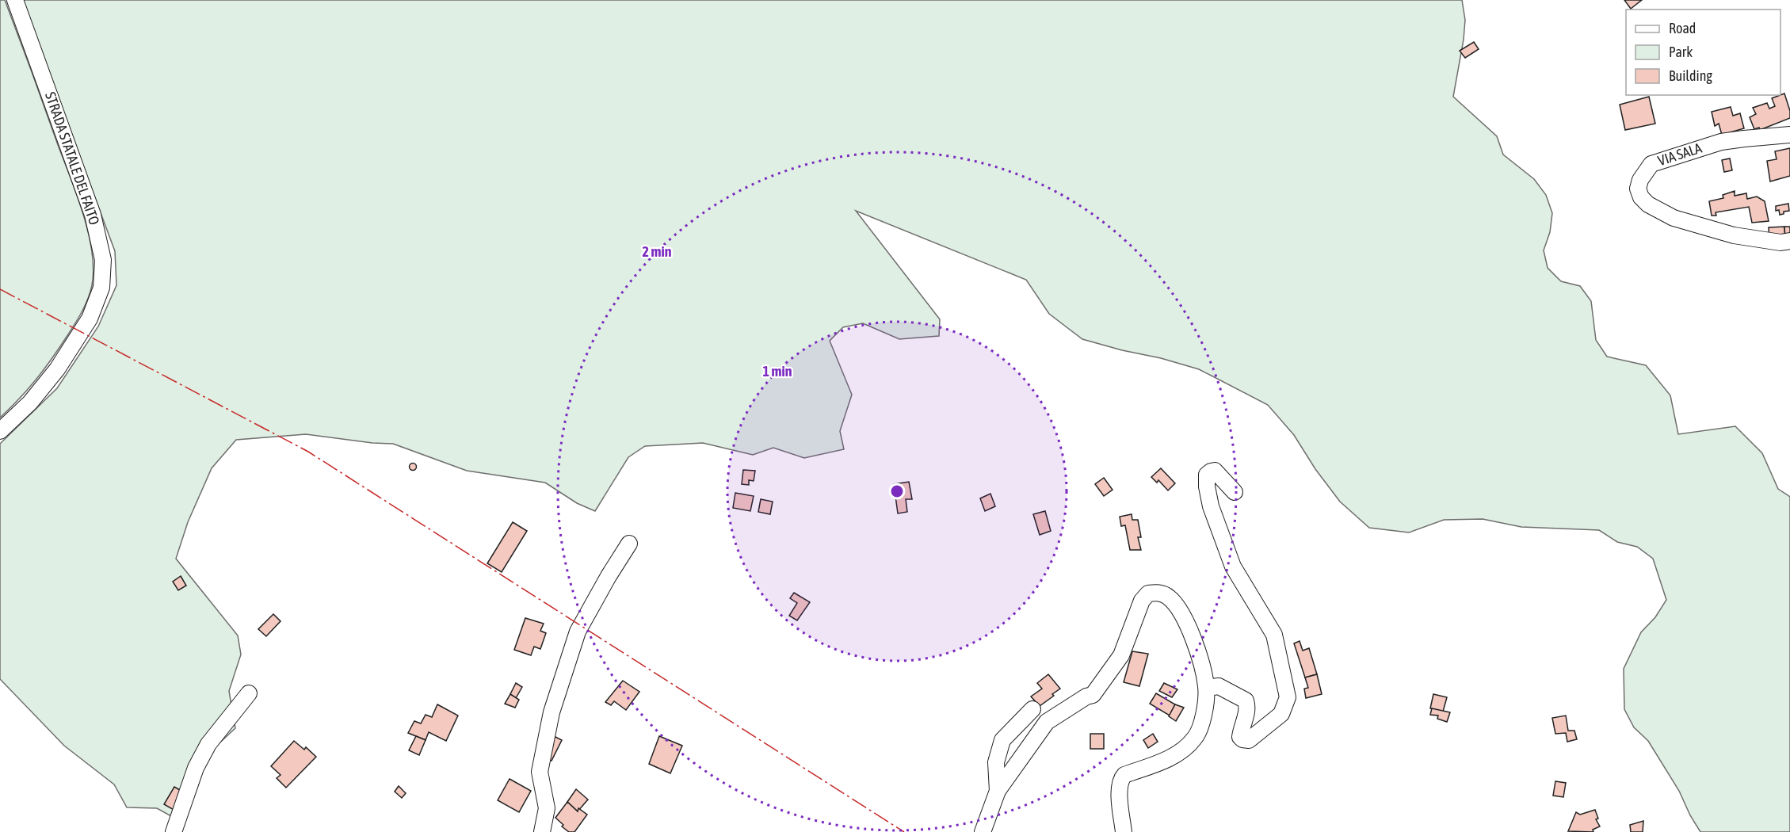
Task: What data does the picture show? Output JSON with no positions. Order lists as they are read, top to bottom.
{
  "streets": {
    "street": ["VIA SALA", "STRADA STATALE DEL FAITO"]
  },
  "legend": ["Road", "Park", "Building"],
  "rings": ["2 min", "1 min"]
}
